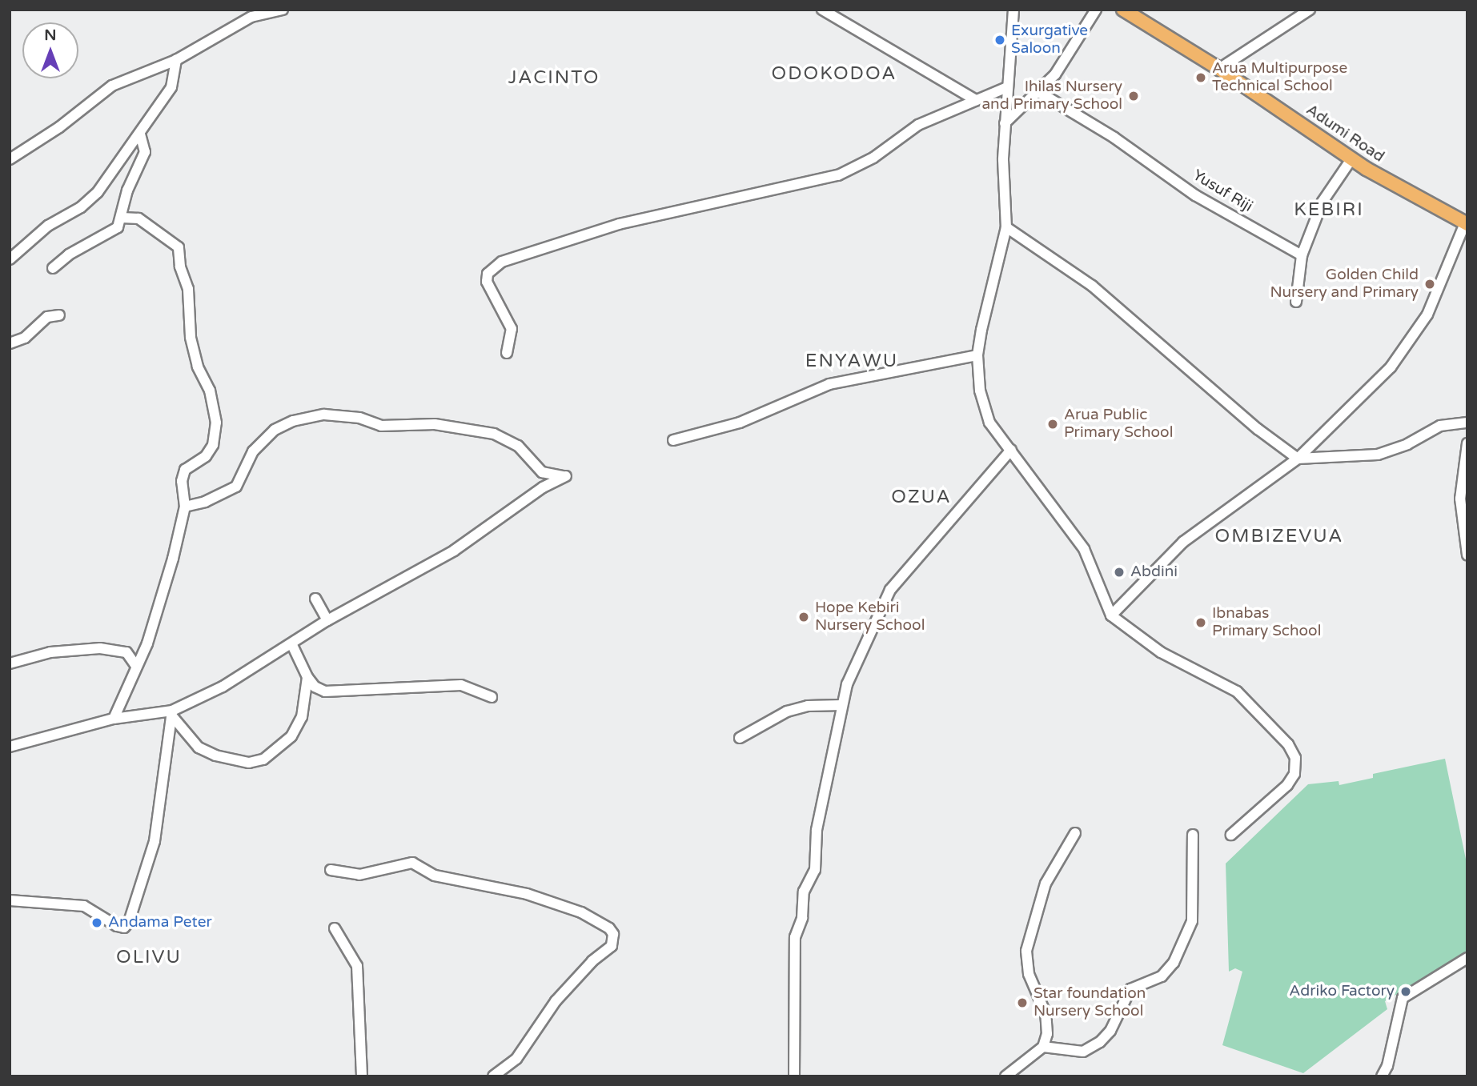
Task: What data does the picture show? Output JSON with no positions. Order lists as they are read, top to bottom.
{
  "streets": {
    "main road": ["Adumi Road"],
    "street": ["Yusuf Riji"]
  },
  "districts": [
    "ODOKODOA",
    "JACINTO",
    "KEBIRI",
    "ENYAWU",
    "OZUA",
    "OMBIZEVUA",
    "OLIVU"
  ],
  "places": [
    "Exurgative Saloon",
    "Arua Multipurpose Technical School",
    "Ihilas Nursery and Primary School",
    "Golden Child Nursery and Primary",
    "Arua Public Primary School",
    "Abdini",
    "Hope Kebiri Nursery School",
    "Ibnabas Primary School",
    "Andama Peter",
    "Adriko Factory",
    "Star foundation Nursery School"
  ],
  "north": "top"
}
